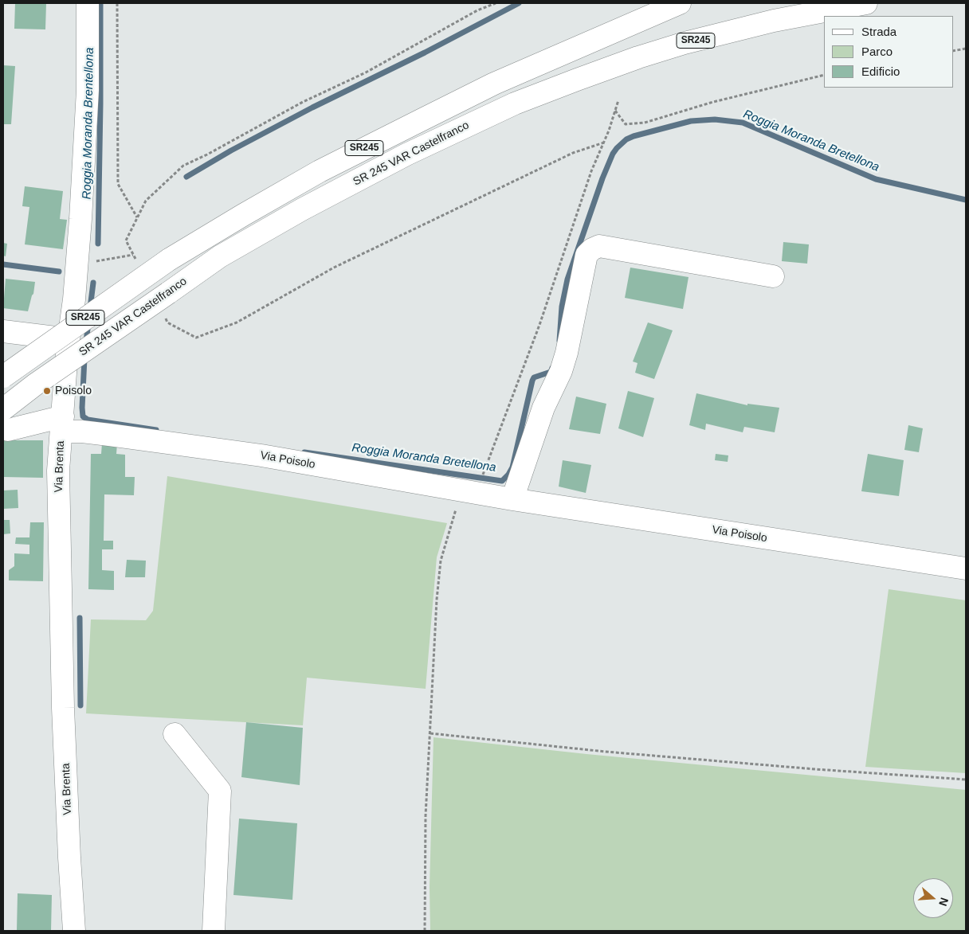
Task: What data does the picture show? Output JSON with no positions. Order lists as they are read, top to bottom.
{
  "streets": {
    "main road": [
      "SR245",
      "SR 245 VAR Castelfranco",
      "Via Poisolo",
      "Via Brenta"
    ]
  },
  "crossings": [
    ["Via Poisolo", "Via Brenta"]
  ],
  "water": ["Roggia Moranda Brentellona", "Roggia Moranda Bretellona"],
  "places": ["Poisolo"],
  "legend": ["Strada", "Parco", "Edificio"],
  "north": "right"
}
